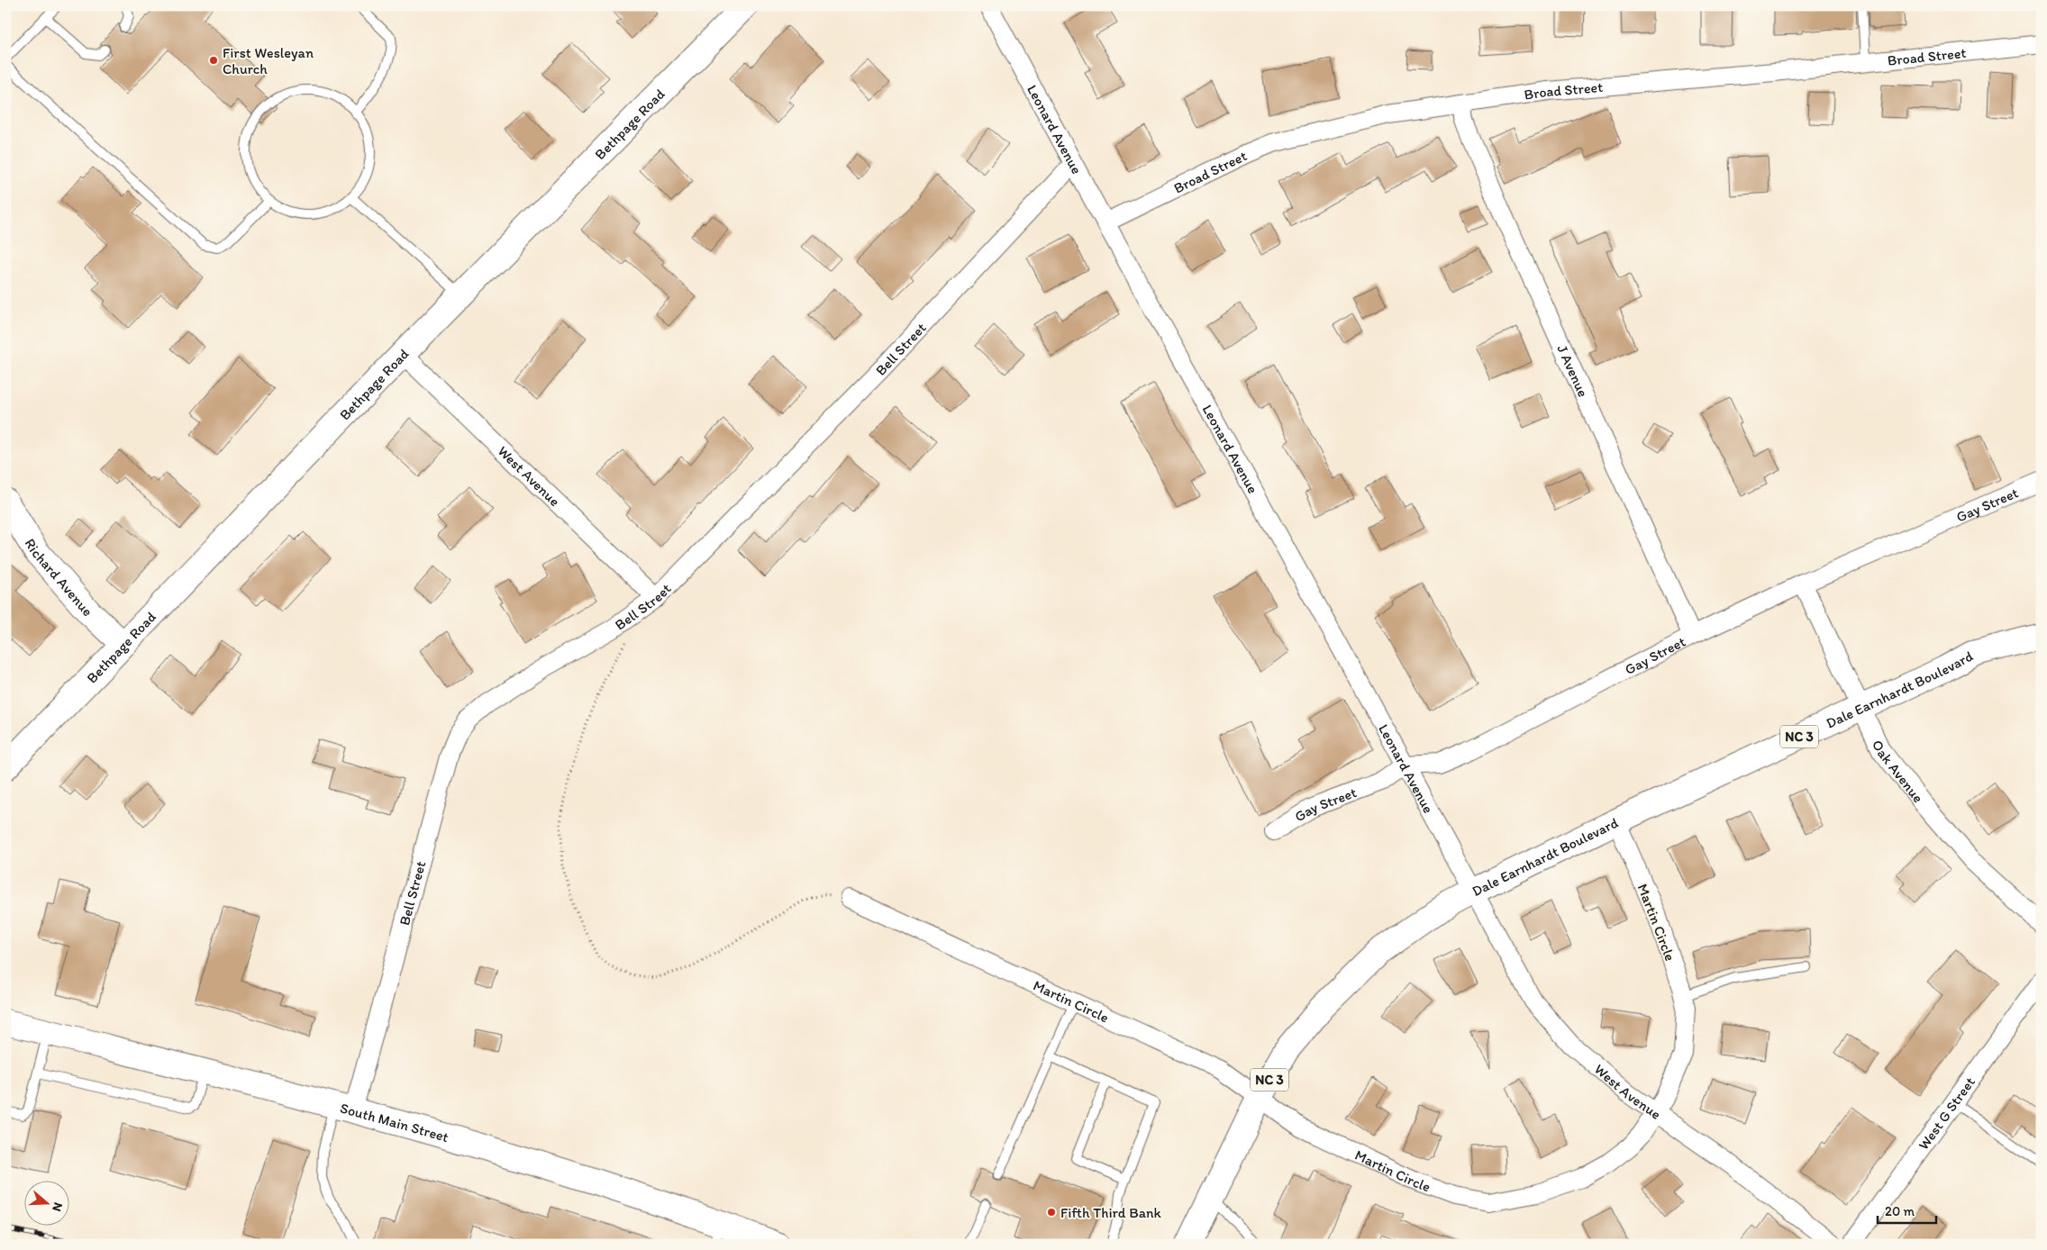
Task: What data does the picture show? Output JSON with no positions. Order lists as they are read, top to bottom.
{
  "streets": {
    "main road": [
      "Bethpage Road",
      "Richard Avenue",
      "Dale Earnhardt Boulevard",
      "NC 3",
      "South Main Street"
    ],
    "street": [
      "Broad Street",
      "Leonard Avenue",
      "Bell Street",
      "J Avenue",
      "West Avenue",
      "Gay Street",
      "Oak Avenue",
      "Martin Circle",
      "West G Street"
    ]
  },
  "crossings": [
    ["Broad Street", "Leonard Avenue"],
    ["Broad Street", "J Avenue"],
    ["Bethpage Road", "West Avenue"],
    ["Bethpage Road", "Richard Avenue"],
    ["Leonard Avenue", "Bell Street"],
    ["Leonard Avenue", "West Avenue"],
    ["Leonard Avenue", "Gay Street"],
    ["Leonard Avenue", "Dale Earnhardt Boulevard"],
    ["Bell Street", "West Avenue"],
    ["Bell Street", "South Main Street"],
    ["J Avenue", "Gay Street"],
    ["West Avenue", "Dale Earnhardt Boulevard"],
    ["West Avenue", "Martin Circle"],
    ["Gay Street", "Oak Avenue"],
    ["Dale Earnhardt Boulevard", "Oak Avenue"],
    ["Dale Earnhardt Boulevard", "Martin Circle"]
  ],
  "places": ["First Wesleyan Church", "Fifth Third Bank"],
  "scale_bar": "20 m",
  "north": "right"
}
